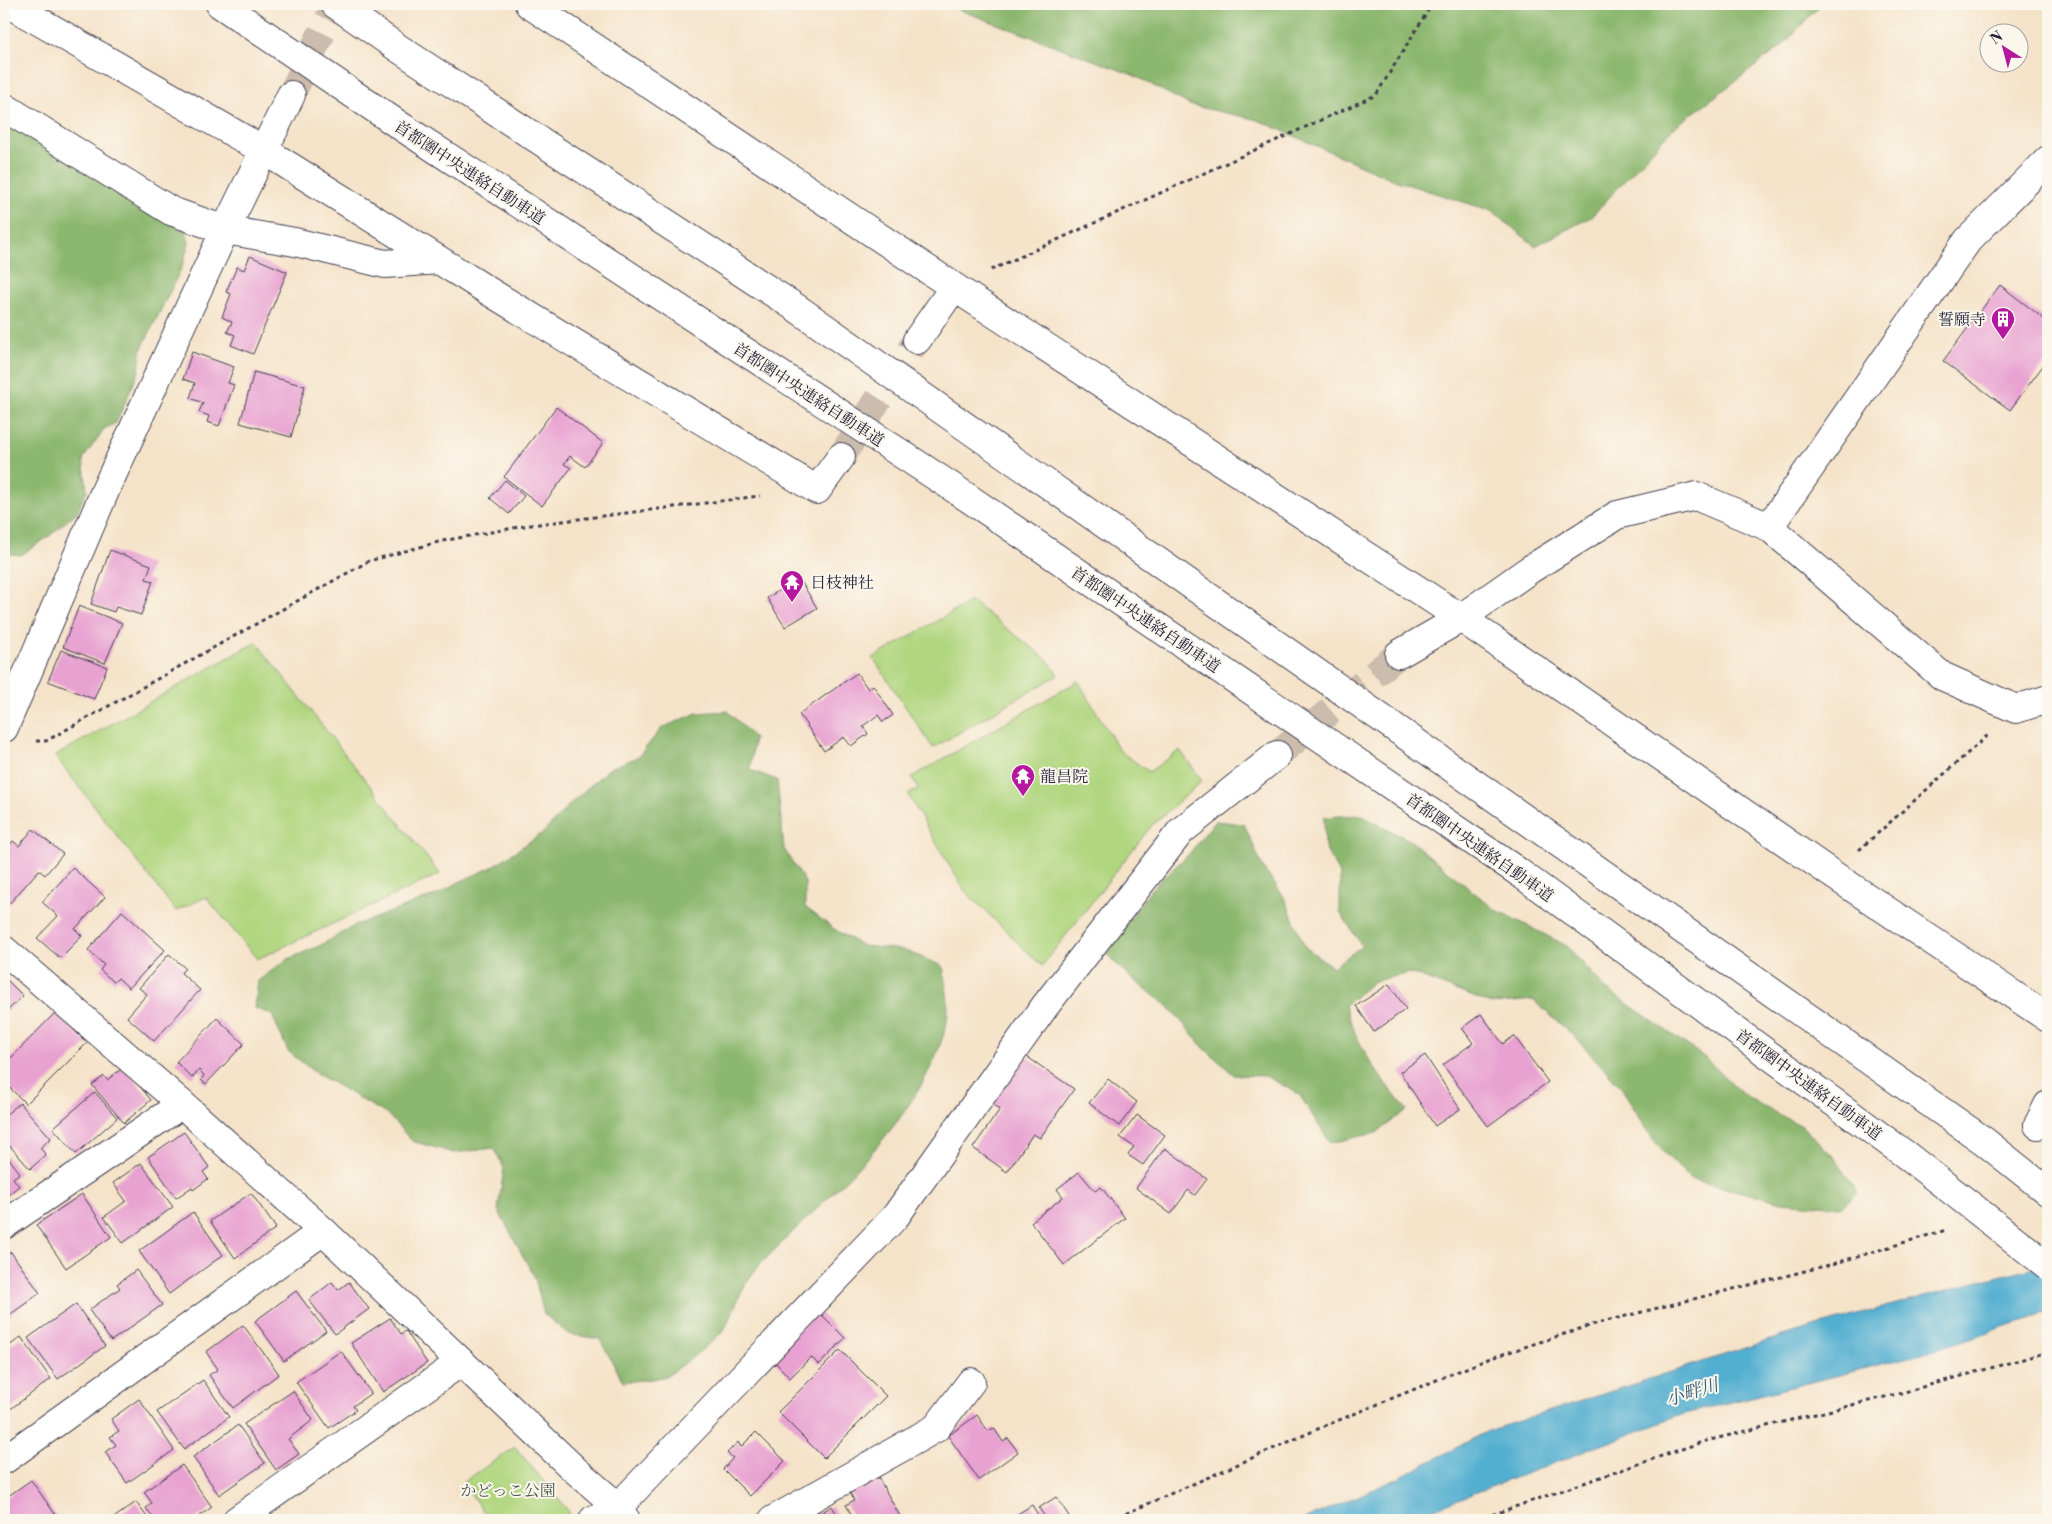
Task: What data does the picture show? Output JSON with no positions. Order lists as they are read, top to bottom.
{
  "streets": {
    "main road": ["首都圏中央連絡自動車道"]
  },
  "water": ["小畔川"],
  "parks": ["かどっこ公園"],
  "places": {
    "building": ["誓願寺"],
    "temple": ["日枝神社", "龍昌院"]
  },
  "north": "top left"
}
